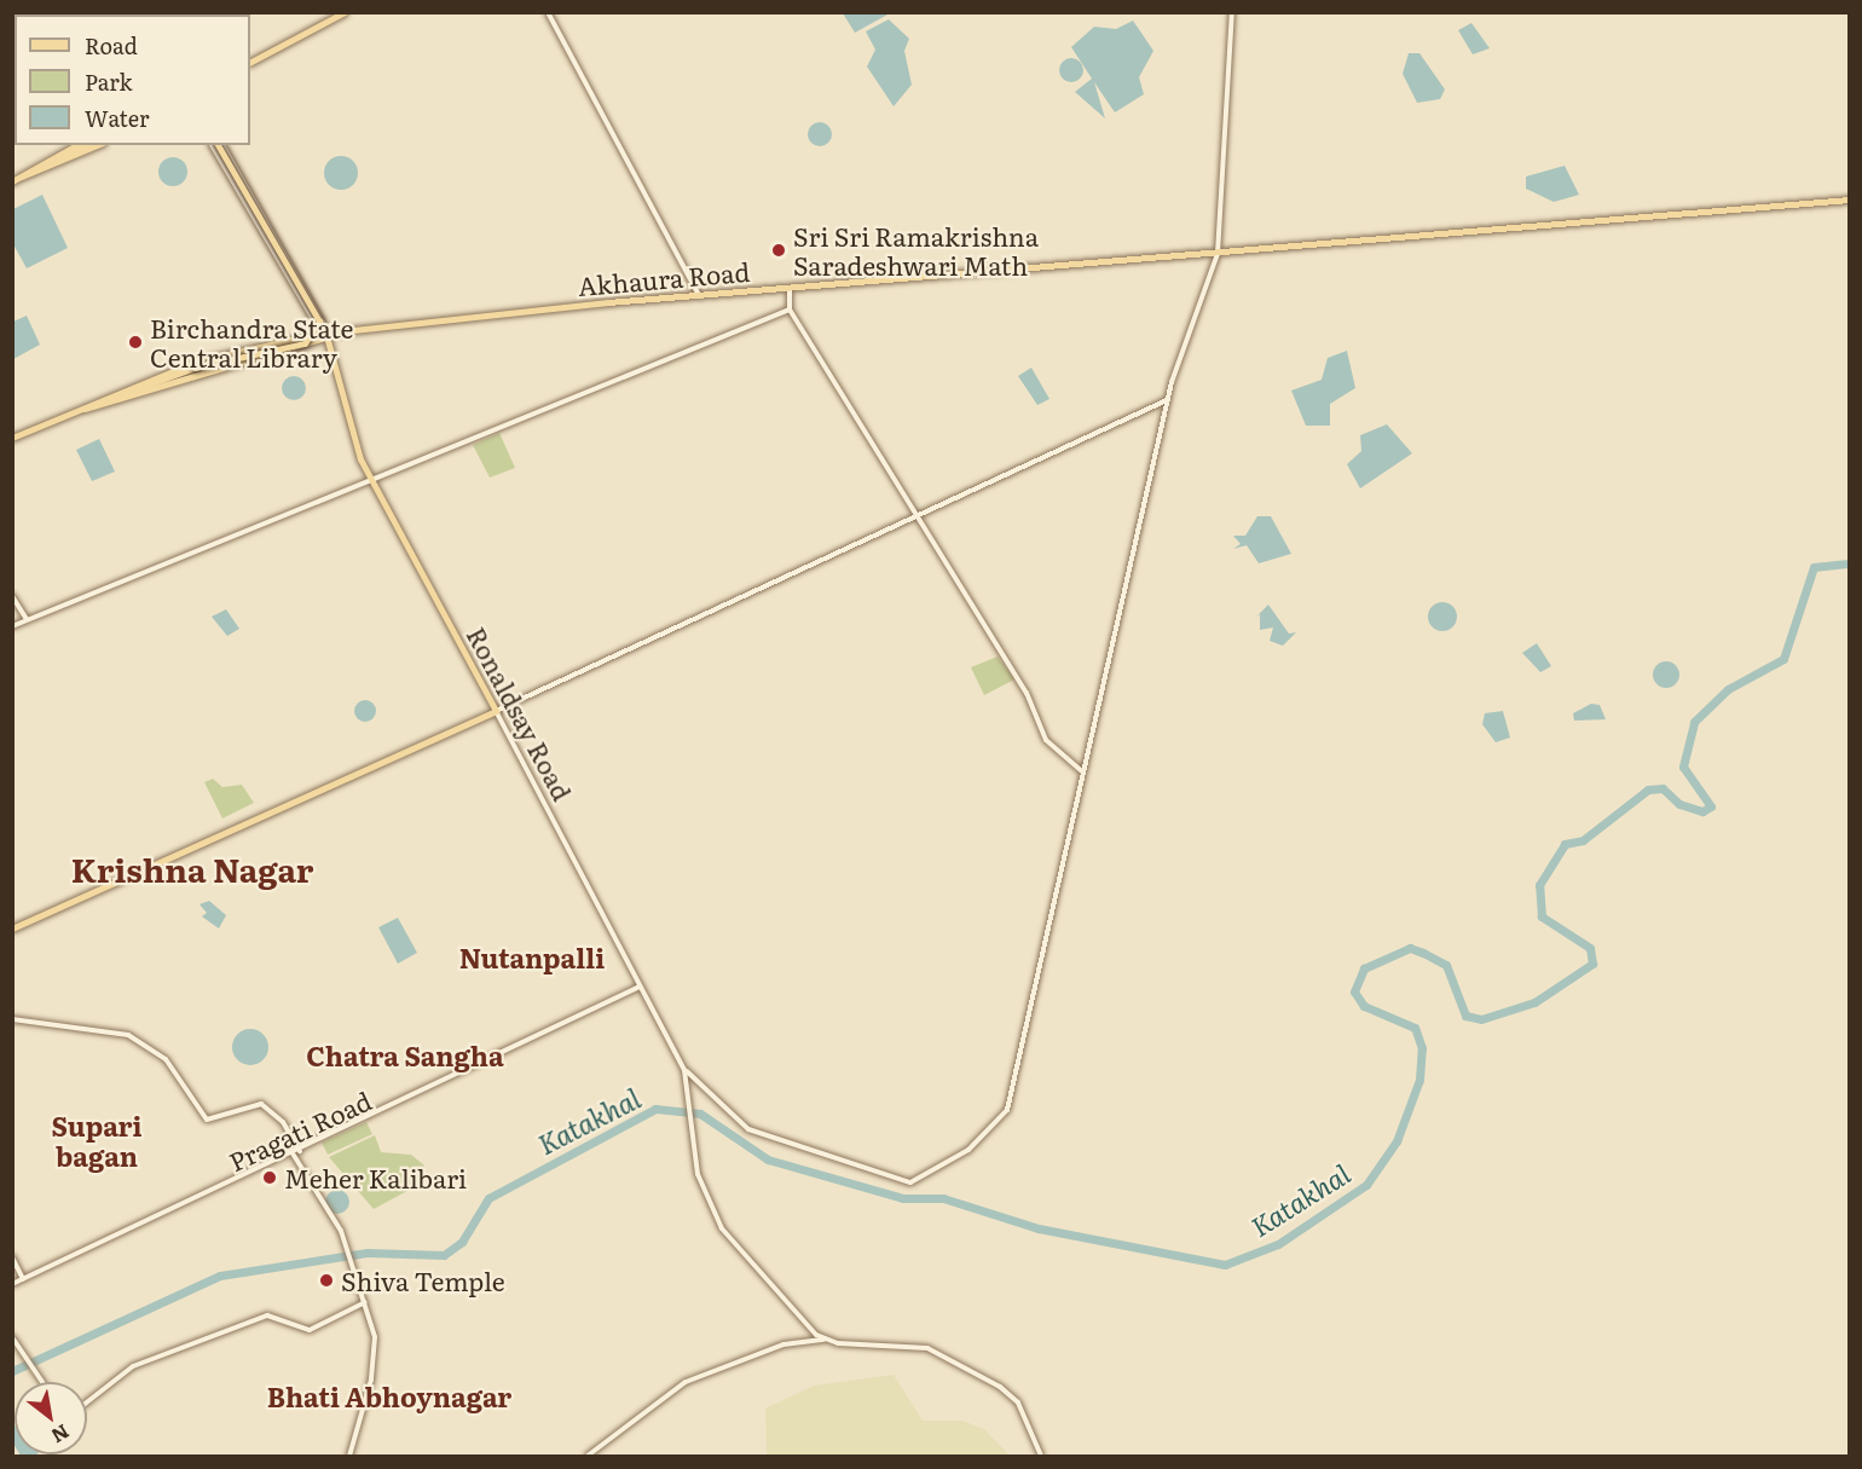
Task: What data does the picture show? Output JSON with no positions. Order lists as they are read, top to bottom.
{
  "streets": {
    "main road": ["Akhaura Road", "Ronaldsay Road"],
    "street": ["Pragati Road"]
  },
  "crossings": [
    ["Akhaura Road", "Ronaldsay Road"],
    ["Ronaldsay Road", "Pragati Road"]
  ],
  "districts": [
    "Krishna Nagar",
    "Nutanpalli",
    "Chatra Sangha",
    "Supari bagan",
    "Bhati Abhoynagar"
  ],
  "water": ["Katakhal"],
  "places": [
    "Sri Sri Ramakrishna Saradeshwari Math",
    "Birchandra State Central Library",
    "Meher Kalibari",
    "Shiva Temple"
  ],
  "legend": ["Road", "Park", "Water"],
  "north": "bottom right"
}
